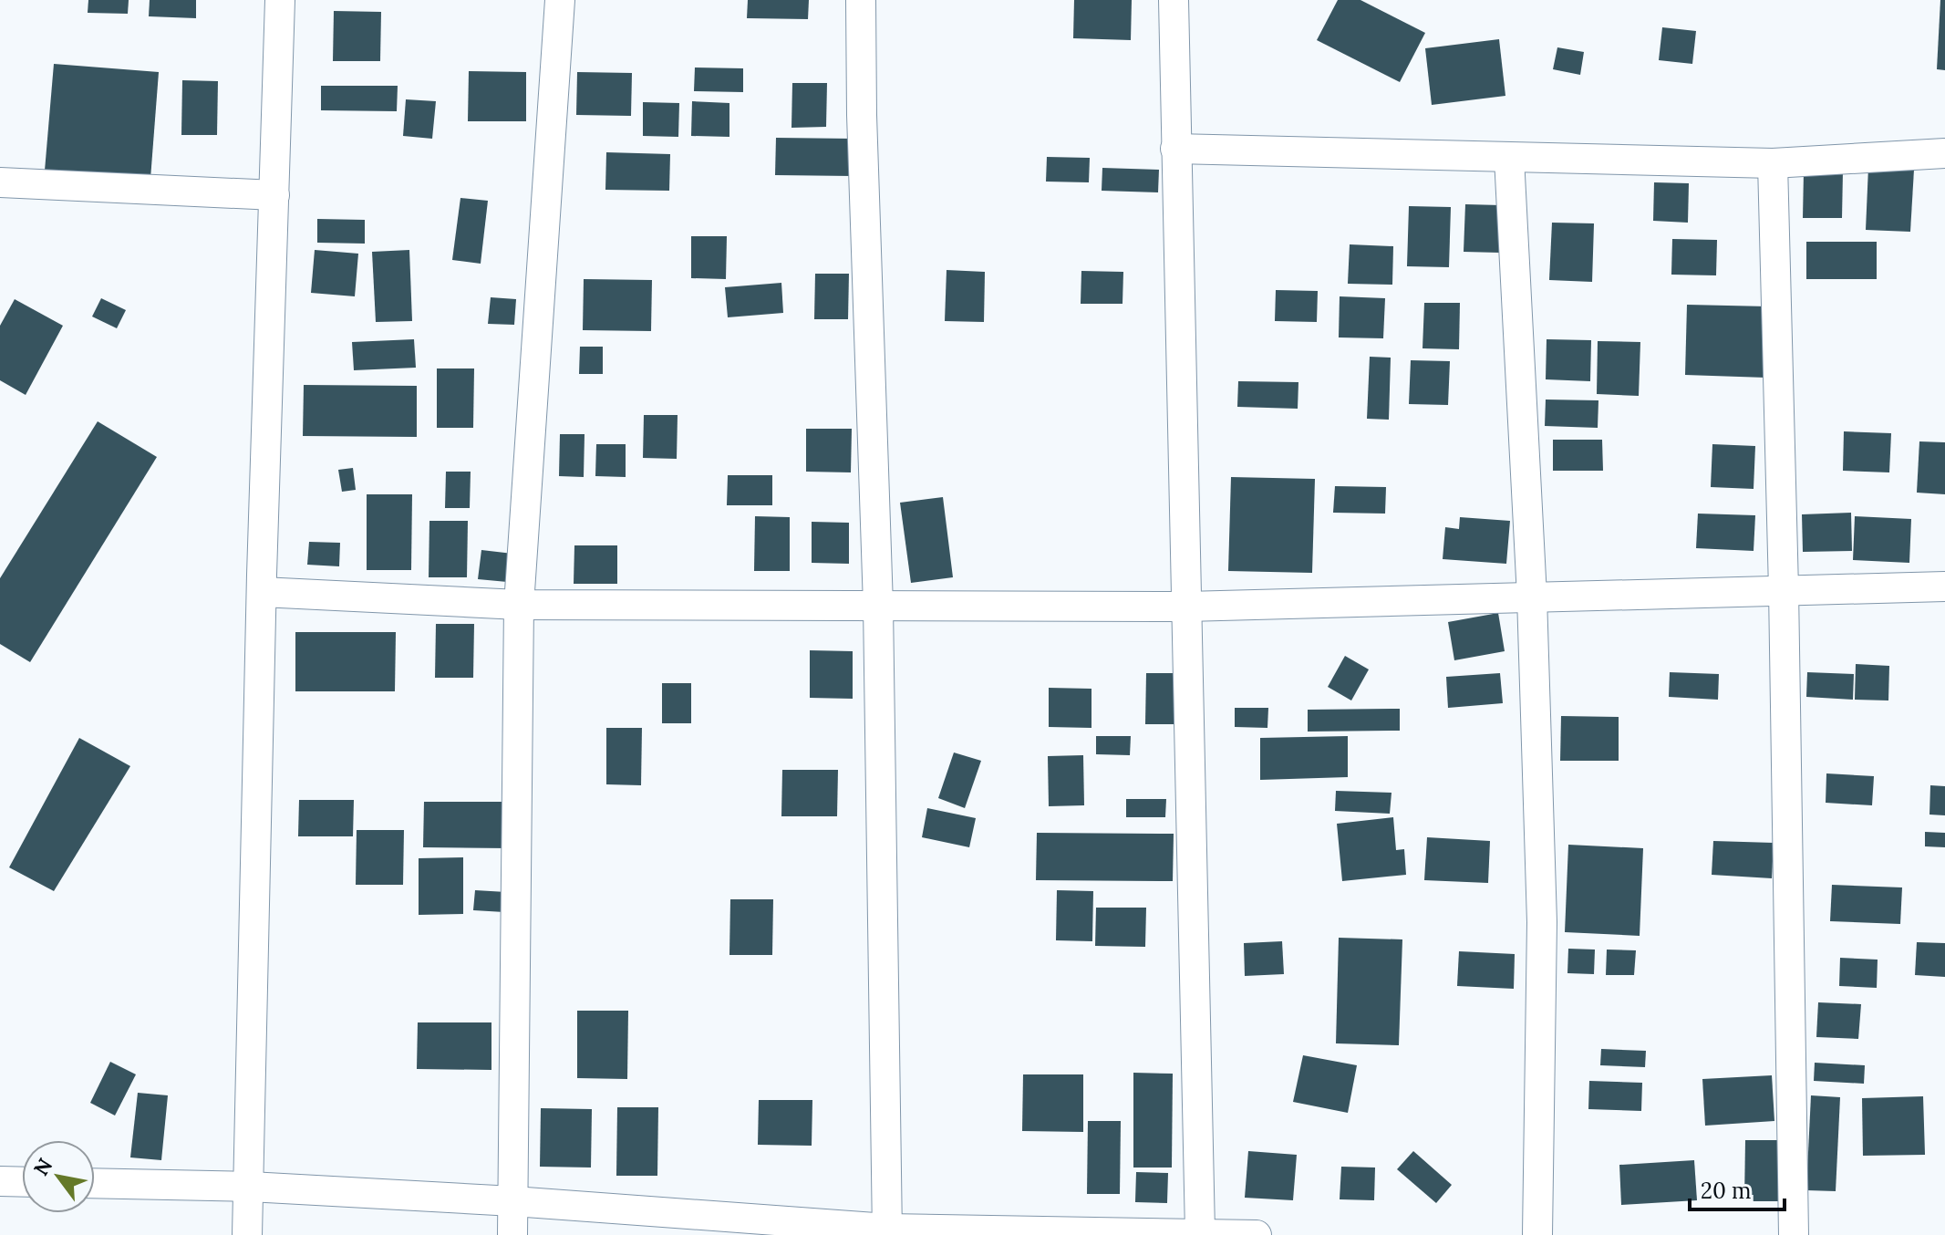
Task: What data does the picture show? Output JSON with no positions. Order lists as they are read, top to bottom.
{
  "scale_bar": "20 m",
  "north": "top left"
}
